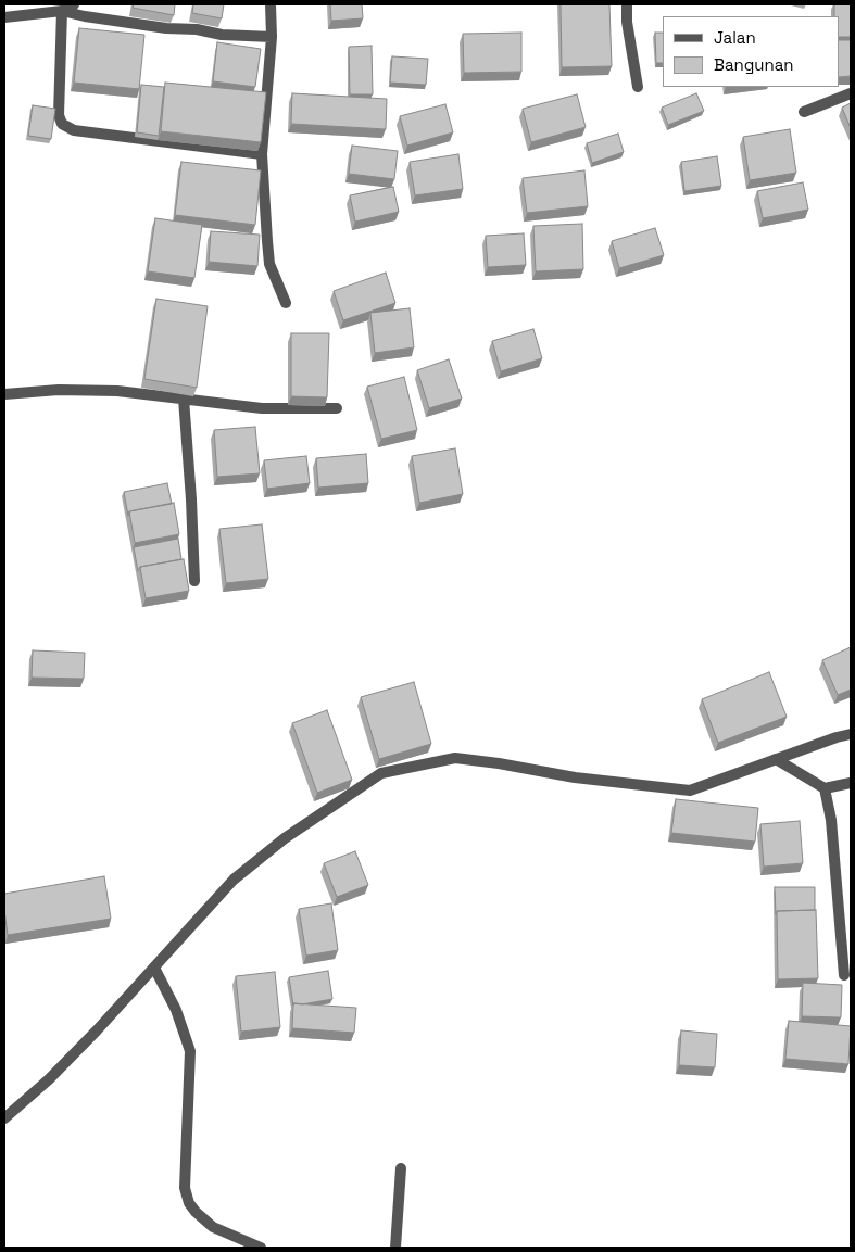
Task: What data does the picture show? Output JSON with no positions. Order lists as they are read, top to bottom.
{
  "legend": ["Jalan", "Bangunan"]
}
